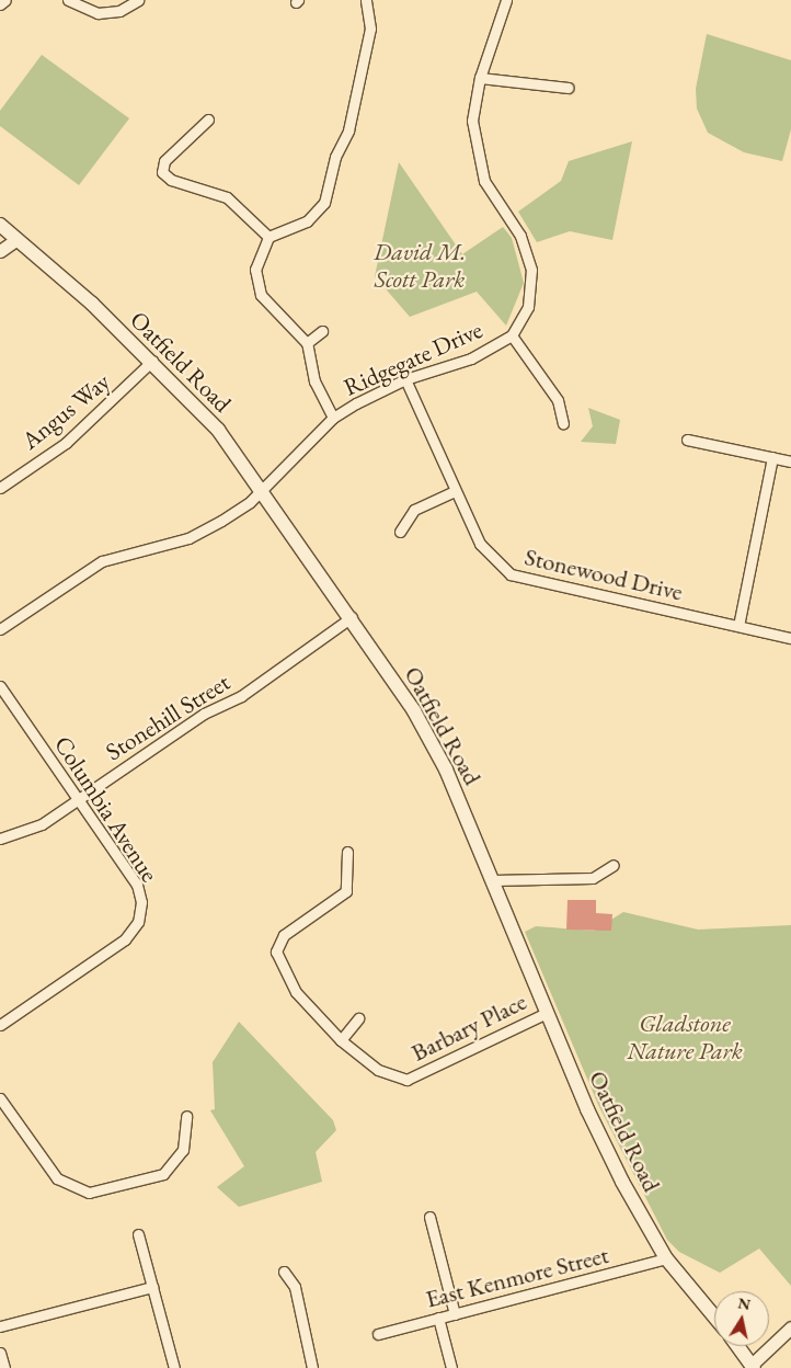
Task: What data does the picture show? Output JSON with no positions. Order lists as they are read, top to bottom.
{
  "streets": {
    "main road": ["Oatfield Road"],
    "street": [
      "Ridgegate Drive",
      "Angus Way",
      "Stonewood Drive",
      "Stonehill Street",
      "Columbia Avenue",
      "Barbary Place",
      "East Kenmore Street"
    ]
  },
  "crossings": [
    ["Ridgegate Drive", "Oatfield Road"],
    ["Ridgegate Drive", "Stonewood Drive"],
    ["Oatfield Road", "Angus Way"],
    ["Oatfield Road", "Stonehill Street"],
    ["Oatfield Road", "Barbary Place"],
    ["Oatfield Road", "East Kenmore Street"],
    ["Stonehill Street", "Columbia Avenue"]
  ],
  "parks": ["David M. Scott Park", "Gladstone Nature Park"],
  "north": "top"
}
